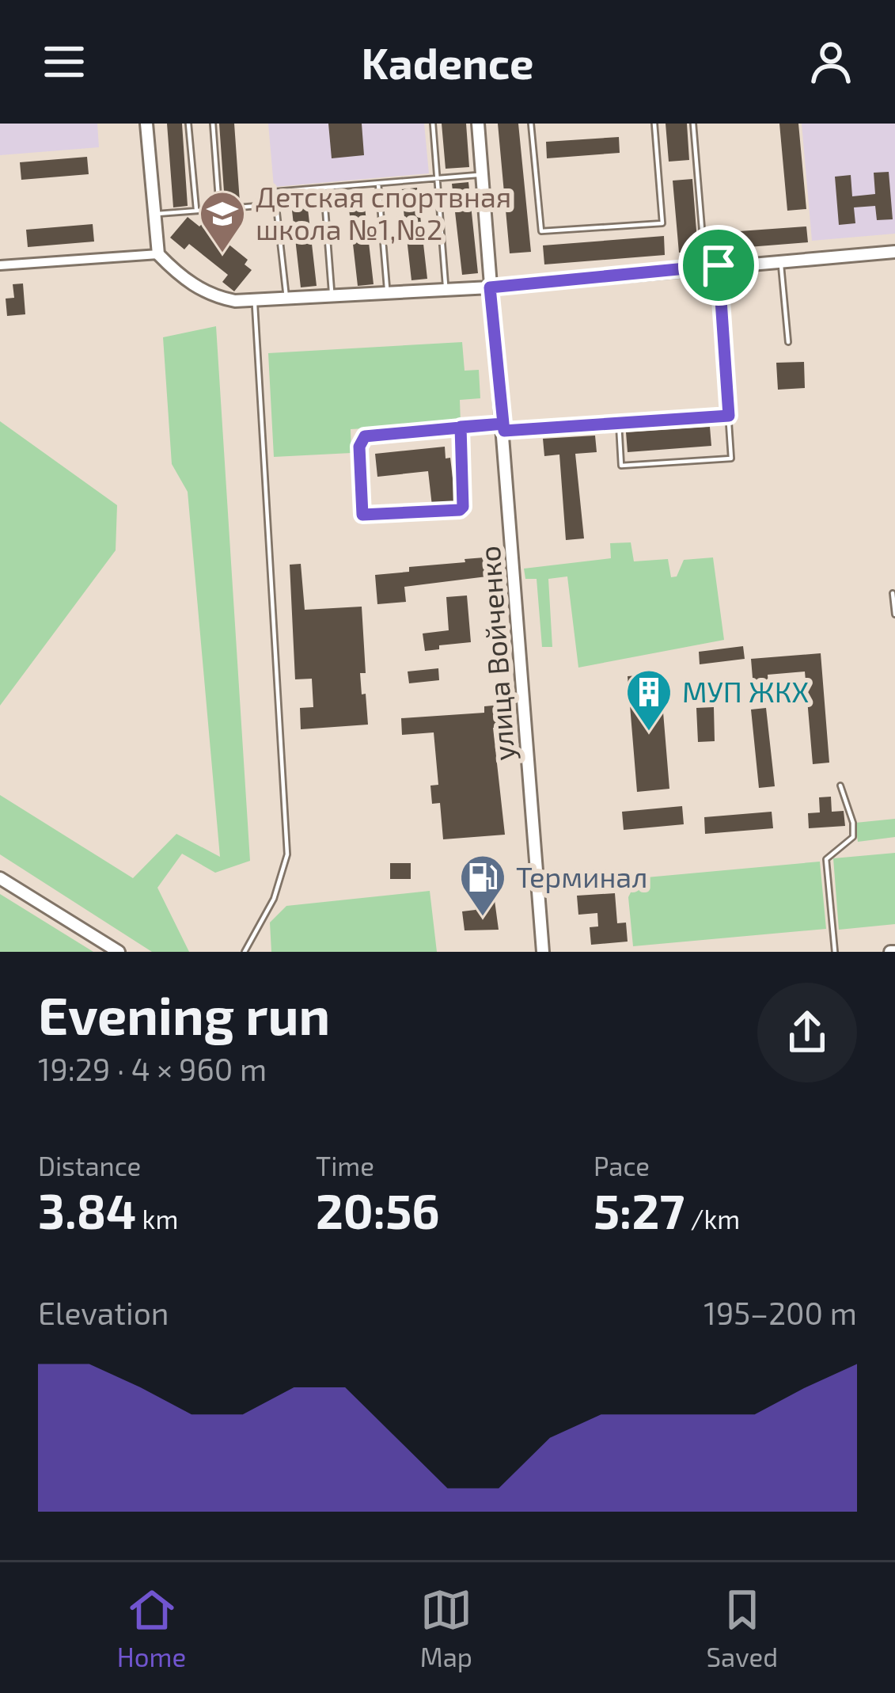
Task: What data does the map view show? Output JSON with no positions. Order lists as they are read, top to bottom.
{
  "streets": {
    "main road": ["улица Войченко"]
  },
  "places": {
    "school or university": ["Детская спортвная школа №1,№2"],
    "building": ["МУП ЖКХ"],
    "fuel station": ["Терминал"]
  },
  "page": {
    "header": "Kadence",
    "heading": ["Evening run", "19:29 · 4 × 960 m"],
    "stats": [
      ["Distance", "3.84 km"],
      ["Time", "20:56"],
      ["Pace", "5:27 /km"]
    ],
    "chart": ["Elevation", "195–200 m"],
    "tabs": ["Home", "Map", "Saved"]
  }
}
